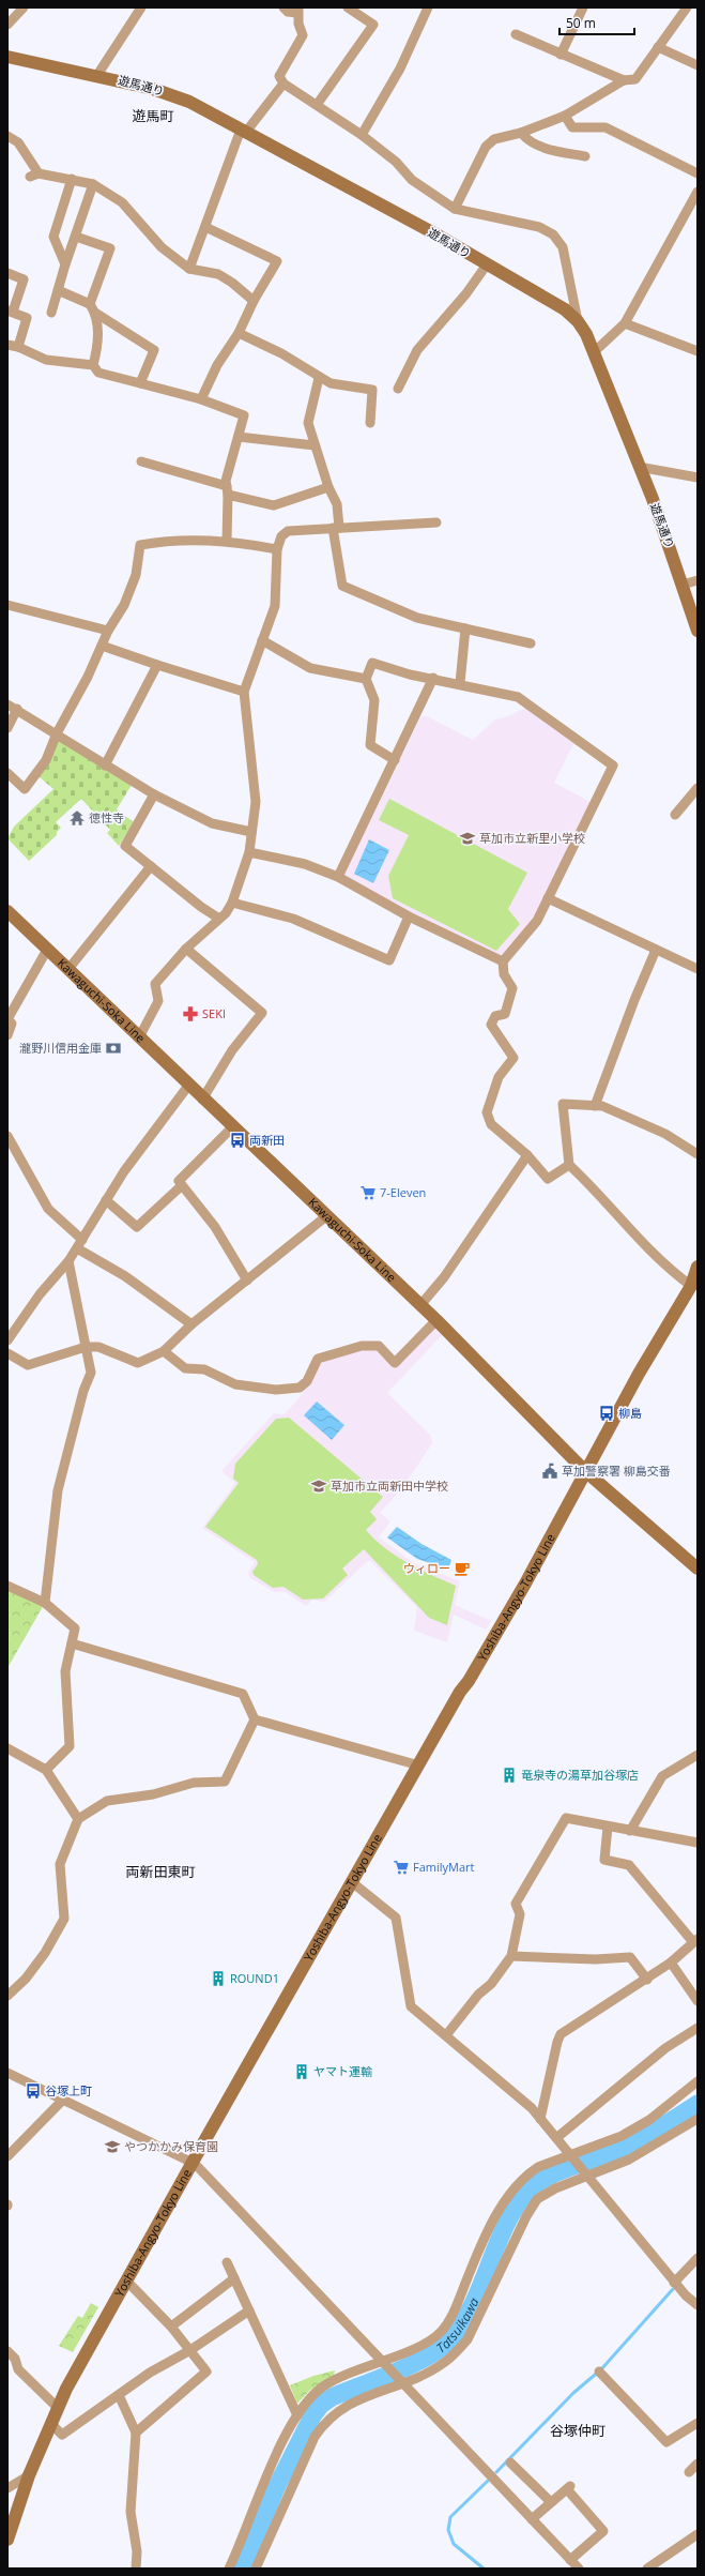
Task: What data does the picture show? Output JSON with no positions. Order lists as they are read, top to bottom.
{
  "streets": {
    "main road": ["遊馬通り", "Kawaguchi-Soka Line", "Yoshiba-Angyo-Tokyo Line"]
  },
  "crossings": [
    ["Kawaguchi-Soka Line", "Yoshiba-Angyo-Tokyo Line"]
  ],
  "districts": ["遊馬町", "両新田東町", "谷塚仲町"],
  "water": ["Tatsuikawa"],
  "places": {
    "temple": ["徳性寺"],
    "school or university": ["草加市立新里小学校", "草加市立両新田中学校", "やつかかみ保育園"],
    "pharmacy": ["SEKI"],
    "bank": ["瀧野川信用金庫"],
    "bus stop": ["両新田", "柳島", "谷塚上町"],
    "supermarket": ["7-Eleven", "FamilyMart"],
    "public building": ["草加警察署 柳島交番"],
    "cafe": ["ウィロー"],
    "building": ["竜泉寺の湯草加谷塚店", "ROUND1", "ヤマト運輸"]
  },
  "scale_bar": "50 m"
}
